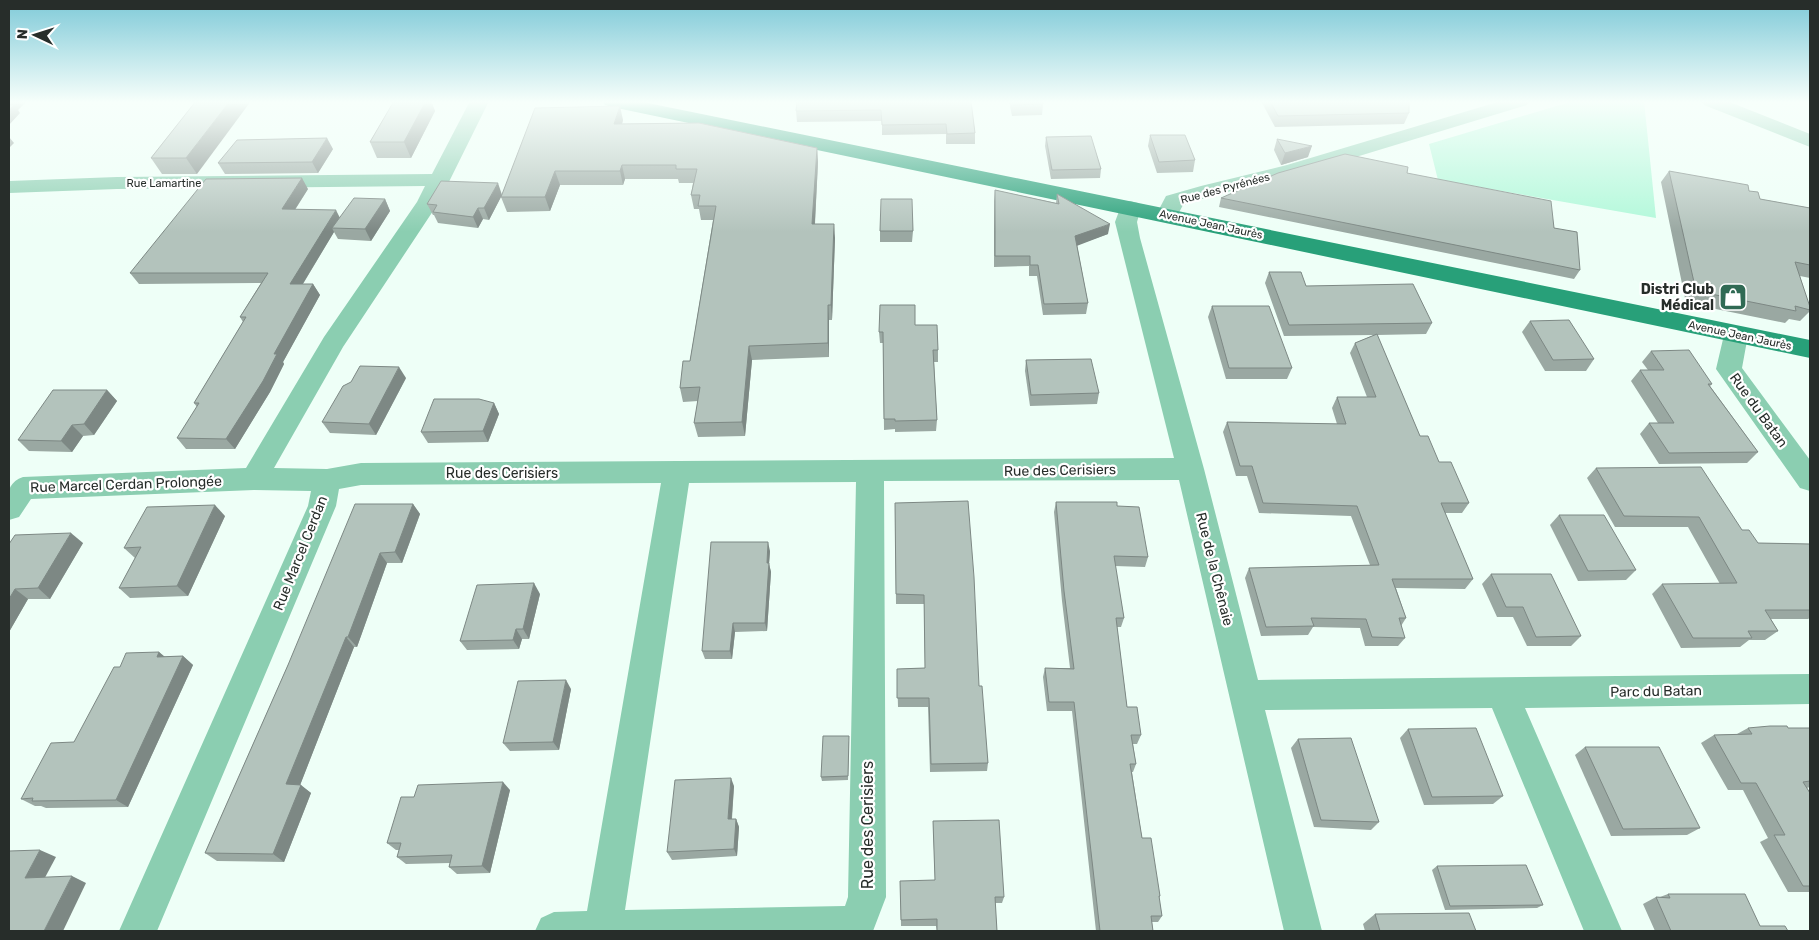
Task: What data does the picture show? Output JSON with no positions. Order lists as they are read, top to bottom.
{
  "streets": {
    "main road": ["Avenue Jean Jaurès"],
    "street": [
      "Rue Lamartine",
      "Rue des Pyrénées",
      "Rue du Batan",
      "Rue des Cerisiers",
      "Rue Marcel Cerdan Prolongée",
      "Rue Marcel Cerdan",
      "Rue de la Chênaie",
      "Parc du Batan"
    ]
  },
  "crossings": [
    ["Rue des Pyrénées", "Avenue Jean Jaurès"],
    ["Avenue Jean Jaurès", "Rue du Batan"],
    ["Avenue Jean Jaurès", "Rue de la Chênaie"],
    ["Rue des Cerisiers", "Rue Marcel Cerdan"],
    ["Rue des Cerisiers", "Rue de la Chênaie"],
    ["Rue Marcel Cerdan Prolongée", "Rue Marcel Cerdan"],
    ["Rue de la Chênaie", "Parc du Batan"]
  ],
  "places": {
    "shop": ["Distri Club Médical"]
  },
  "north": "left"
}
